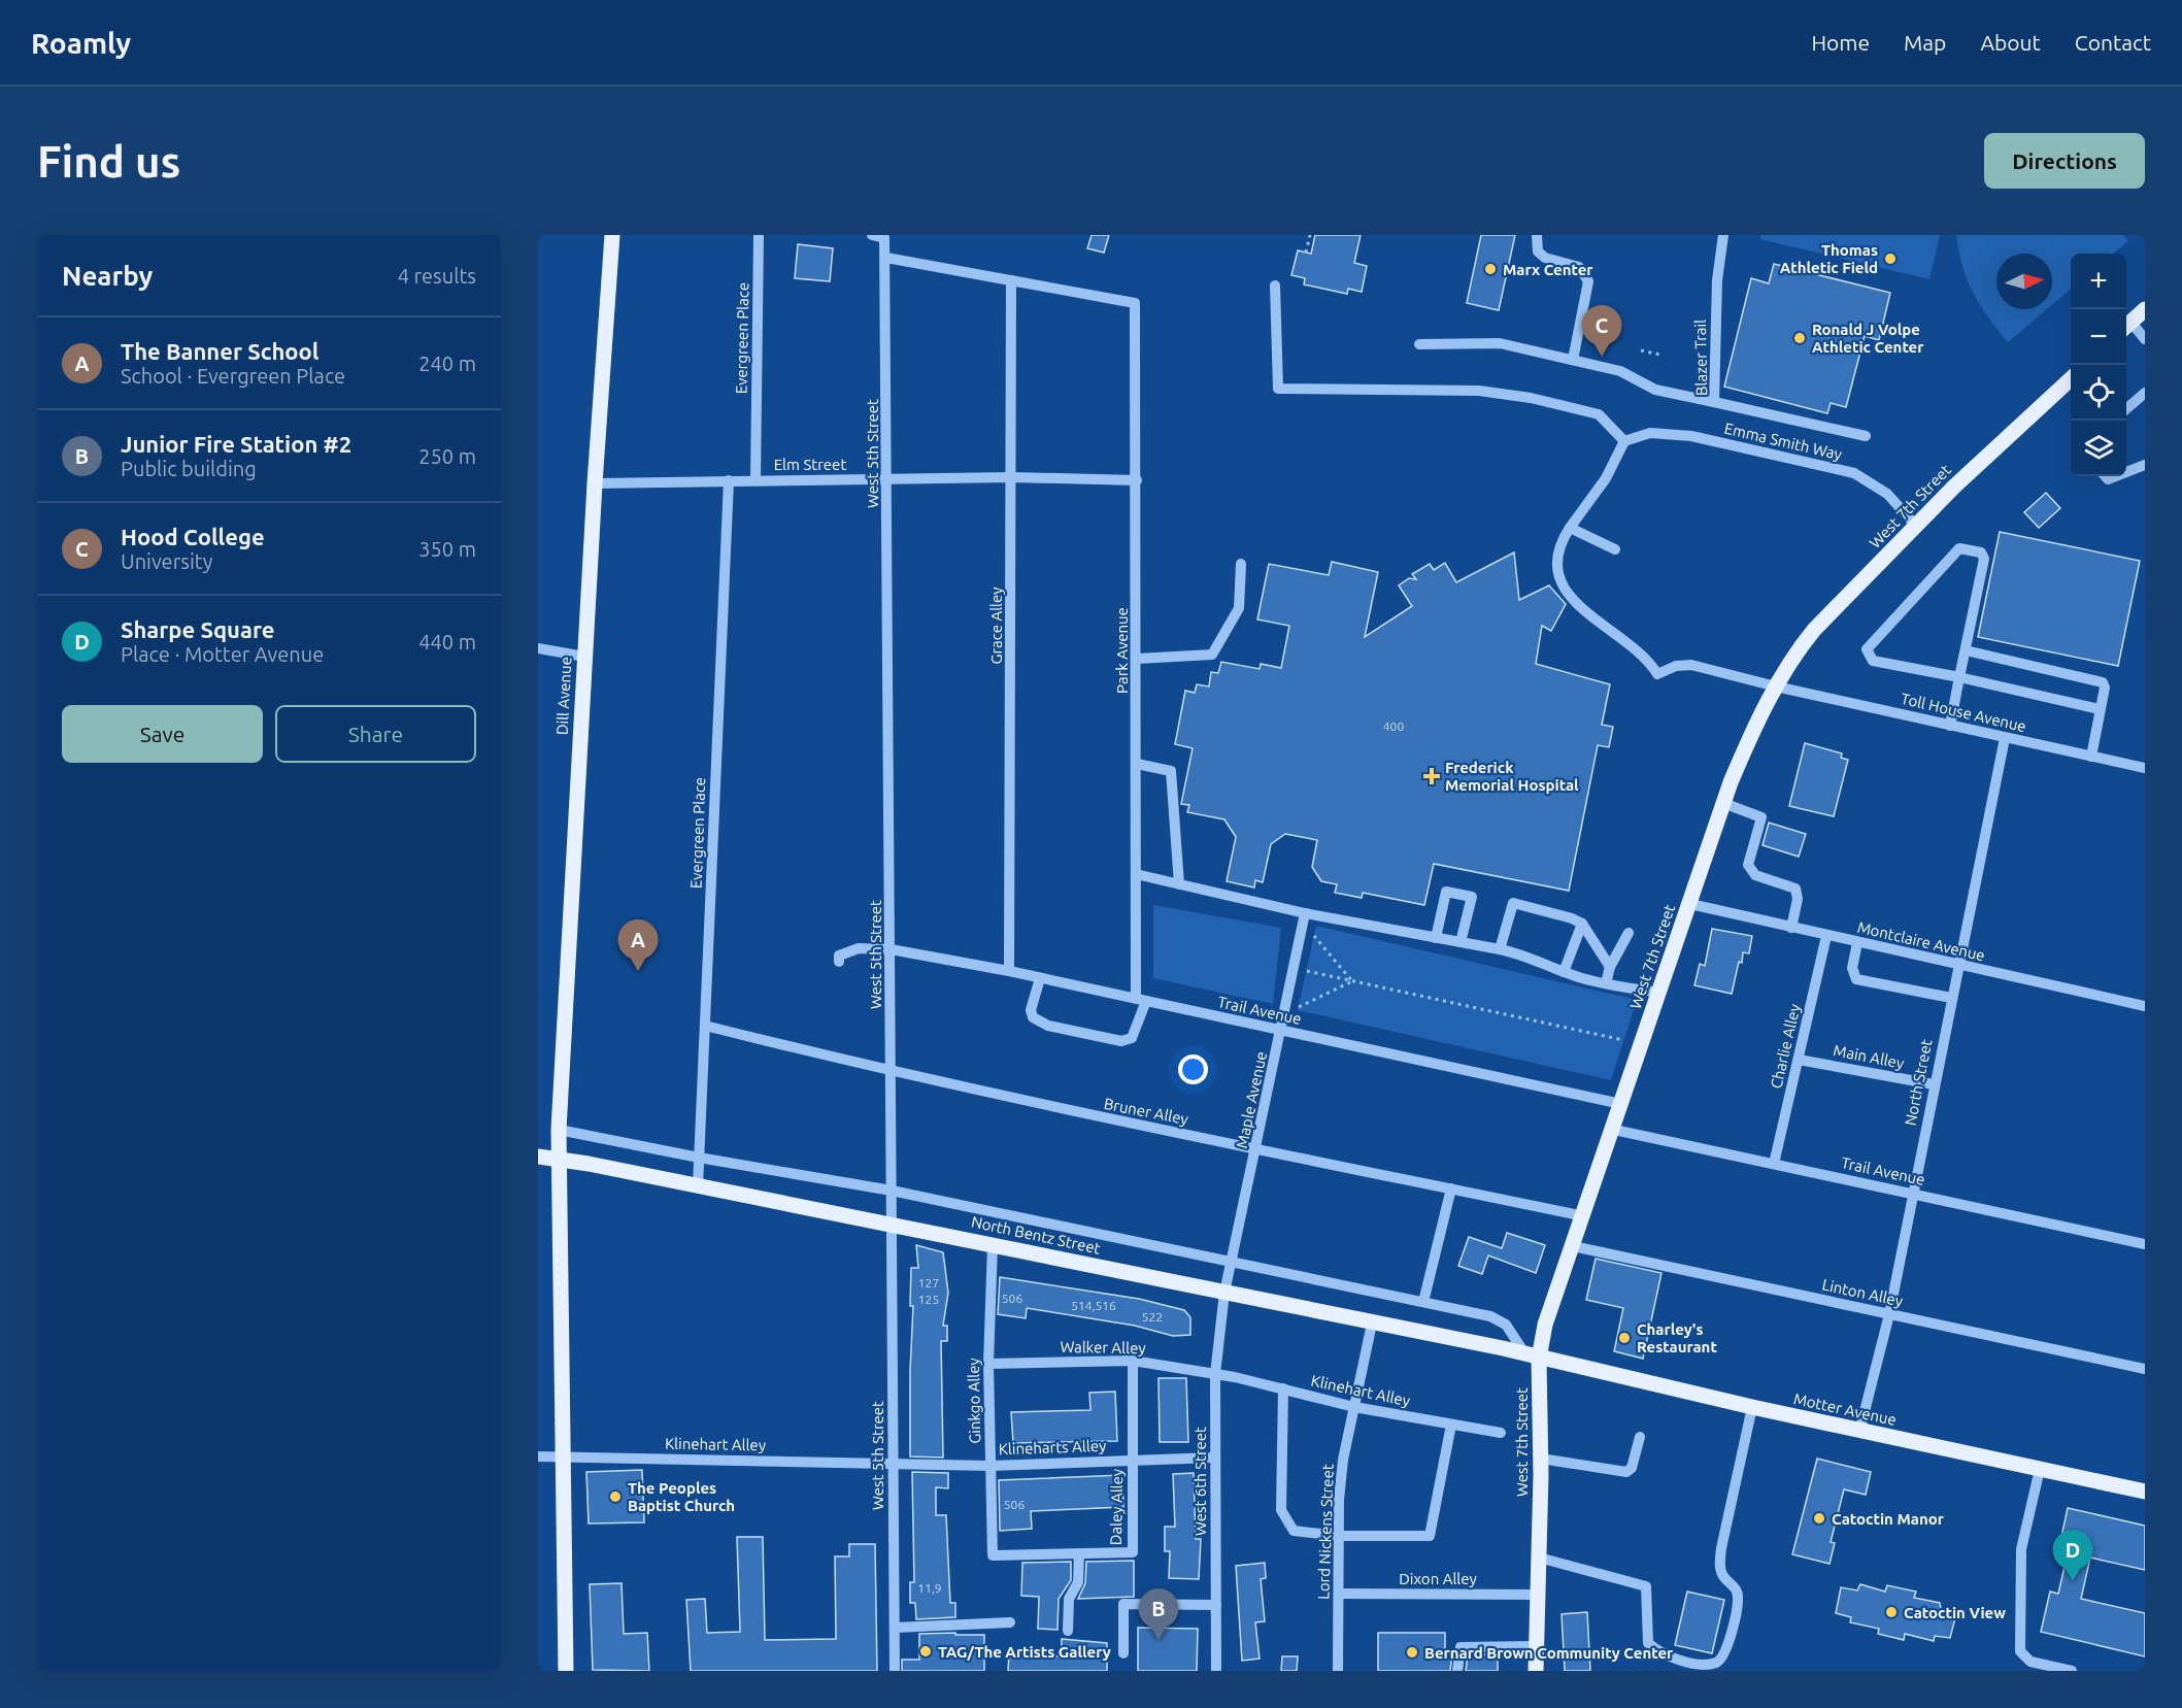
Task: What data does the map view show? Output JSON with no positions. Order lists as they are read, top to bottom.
{
  "streets": {
    "main road": [
      "West 7th Street",
      "Dill Avenue",
      "North Bentz Street",
      "Motter Avenue"
    ],
    "street": [
      "Evergreen Place",
      "Blazer Trail",
      "Emma Smith Way",
      "West 5th Street",
      "Elm Street",
      "Grace Alley",
      "Park Avenue",
      "Toll House Avenue",
      "Montclaire Avenue",
      "Trail Avenue",
      "Charlie Alley",
      "Main Alley",
      "North Street",
      "Maple Avenue",
      "Bruner Alley",
      "Linton Alley",
      "Walker Alley",
      "Klinehart Alley",
      "Ginkgo Alley",
      "Klineharts Alley",
      "West 6th Street",
      "Daley Alley",
      "Lord Nickens Street",
      "Dixon Alley"
    ]
  },
  "crossings": [
    ["Evergreen Place", "Elm Street"],
    ["Evergreen Place", "Bruner Alley"],
    ["Evergreen Place", "North Bentz Street"],
    ["Emma Smith Way", "West 7th Street"],
    ["West 5th Street", "Elm Street"],
    ["West 5th Street", "Trail Avenue"],
    ["West 5th Street", "Bruner Alley"],
    ["West 5th Street", "North Bentz Street"],
    ["West 5th Street", "Klinehart Alley"],
    ["West 5th Street", "Klineharts Alley"],
    ["Elm Street", "Grace Alley"],
    ["Elm Street", "Park Avenue"],
    ["Elm Street", "Dill Avenue"],
    ["West 7th Street", "Toll House Avenue"],
    ["West 7th Street", "Montclaire Avenue"],
    ["West 7th Street", "Trail Avenue"],
    ["West 7th Street", "Bruner Alley"],
    ["West 7th Street", "North Bentz Street"],
    ["West 7th Street", "Linton Alley"],
    ["West 7th Street", "Motter Avenue"],
    ["West 7th Street", "Dixon Alley"],
    ["Grace Alley", "Park Avenue"],
    ["Grace Alley", "Trail Avenue"],
    ["Park Avenue", "Trail Avenue"],
    ["Dill Avenue", "North Bentz Street"],
    ["Dill Avenue", "Klinehart Alley"],
    ["Toll House Avenue", "North Street"],
    ["Montclaire Avenue", "Charlie Alley"],
    ["Montclaire Avenue", "North Street"],
    ["Trail Avenue", "Charlie Alley"],
    ["Trail Avenue", "North Street"],
    ["Trail Avenue", "Maple Avenue"],
    ["Charlie Alley", "Main Alley"],
    ["Main Alley", "North Street"],
    ["North Street", "Linton Alley"],
    ["North Street", "Motter Avenue"],
    ["Maple Avenue", "Bruner Alley"],
    ["Maple Avenue", "North Bentz Street"],
    ["Maple Avenue", "West 6th Street"],
    ["North Bentz Street", "Ginkgo Alley"],
    ["North Bentz Street", "Motter Avenue"],
    ["North Bentz Street", "West 6th Street"],
    ["North Bentz Street", "Lord Nickens Street"],
    ["Walker Alley", "Klinehart Alley"],
    ["Walker Alley", "Ginkgo Alley"],
    ["Walker Alley", "West 6th Street"],
    ["Walker Alley", "Daley Alley"],
    ["Klinehart Alley", "Klineharts Alley"],
    ["Klinehart Alley", "West 6th Street"],
    ["Klinehart Alley", "Lord Nickens Street"],
    ["Ginkgo Alley", "Klineharts Alley"],
    ["Ginkgo Alley", "Daley Alley"],
    ["Klineharts Alley", "West 6th Street"],
    ["Klineharts Alley", "Daley Alley"],
    ["Lord Nickens Street", "Dixon Alley"]
  ],
  "places": {
    "other": [
      "Thomas Athletic Field",
      "Marx Center",
      "Ronald J Volpe Athletic Center",
      "Charley's Restaurant",
      "The Peoples Baptist Church",
      "Catoctin Manor",
      "Catoctin View",
      "TAG/The Artists Gallery",
      "Bernard Brown Community Center"
    ],
    "health": ["Frederick Memorial Hospital"]
  },
  "house_numbers": [
    "400",
    "127",
    "506",
    "125",
    "514,516",
    "522",
    "506",
    "11,9"
  ],
  "north": "right",
  "page": {
    "header": "Roamly",
    "nav": [
      "Home",
      "Map",
      "About",
      "Contact"
    ],
    "buttons": [
      "Directions",
      ["Save", "Share"]
    ],
    "title": "Find us",
    "heading": ["Nearby", "4 results"],
    "map_buttons": ["+", "−"],
    "pins": [
      "C",
      "A",
      "D",
      "B"
    ],
    "list": [
      {
        "mark": "A",
        "name": "The Banner School",
        "note": "School · Evergreen Place",
        "value": "240 m"
      },
      {
        "mark": "B",
        "name": "Junior Fire Station #2",
        "note": "Public building",
        "value": "250 m"
      },
      {
        "mark": "C",
        "name": "Hood College",
        "note": "University",
        "value": "350 m"
      },
      {
        "mark": "D",
        "name": "Sharpe Square",
        "note": "Place · Motter Avenue",
        "value": "440 m"
      }
    ]
  }
}
